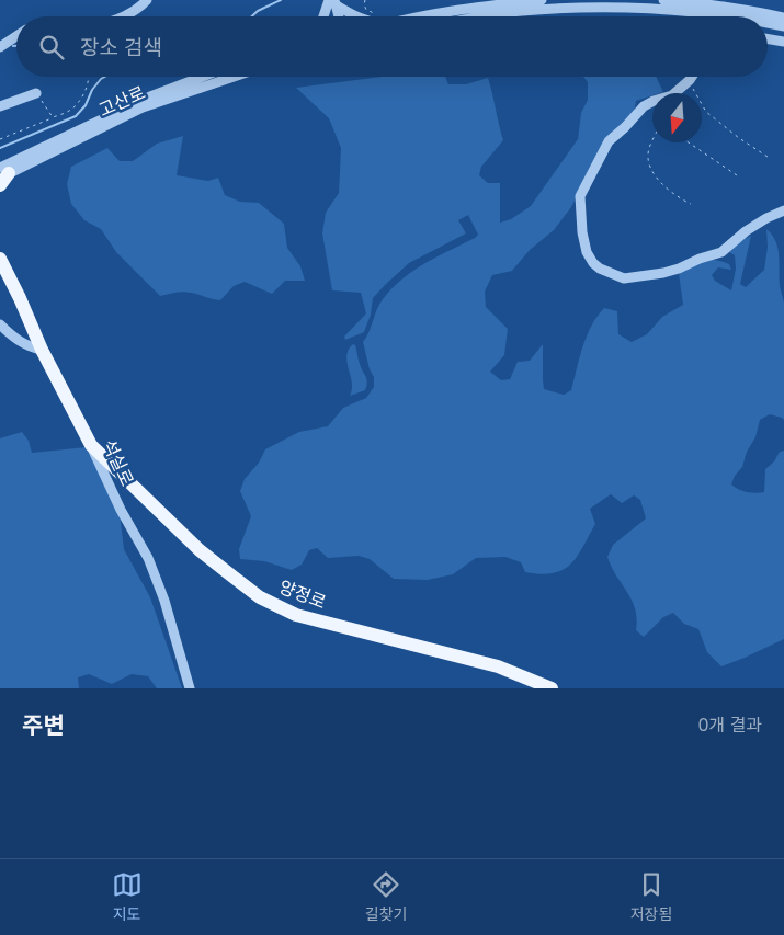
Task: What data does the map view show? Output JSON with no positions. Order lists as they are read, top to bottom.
{
  "streets": {
    "main road": ["석실로", "양정로"],
    "street": ["고산로"]
  },
  "crossings": [
    ["석실로", "양정로"]
  ],
  "north": "bottom",
  "page": {
    "search": "장소 검색",
    "heading": ["주변", "0개 결과"],
    "nav": ["지도", "길찾기", "저장됨"]
  }
}
